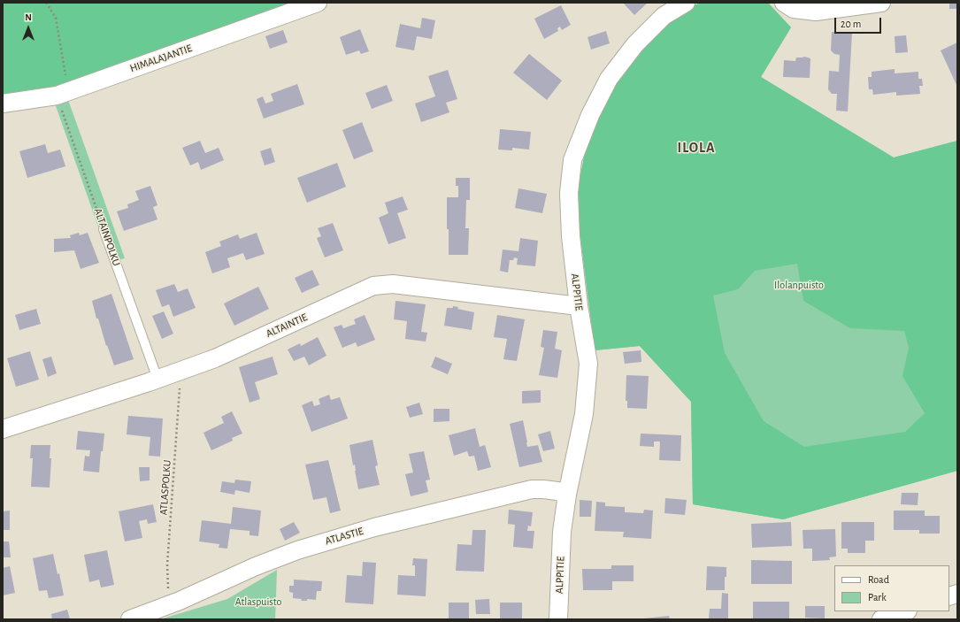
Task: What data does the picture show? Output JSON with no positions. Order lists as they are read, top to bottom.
{
  "streets": {
    "street": [
      "HIMALAJANTIE",
      "ALPPITIE",
      "ALTAINTIE",
      "ATLASTIE"
    ],
    "lane": ["ALTAINPOLKU"],
    "path": ["ATLASPOLKU"]
  },
  "crossings": [
    ["HIMALAJANTIE", "ALTAINPOLKU"],
    ["ALTAINPOLKU", "ALTAINTIE"],
    ["ALPPITIE", "ALTAINTIE"],
    ["ALPPITIE", "ATLASTIE"],
    ["ALTAINTIE", "ATLASPOLKU"],
    ["ATLASPOLKU", "ATLASTIE"]
  ],
  "districts": ["ILOLA"],
  "parks": ["Ilolanpuisto", "Atlaspuisto"],
  "legend": ["Road", "Park"],
  "scale_bar": "20 m",
  "north": "top"
}
